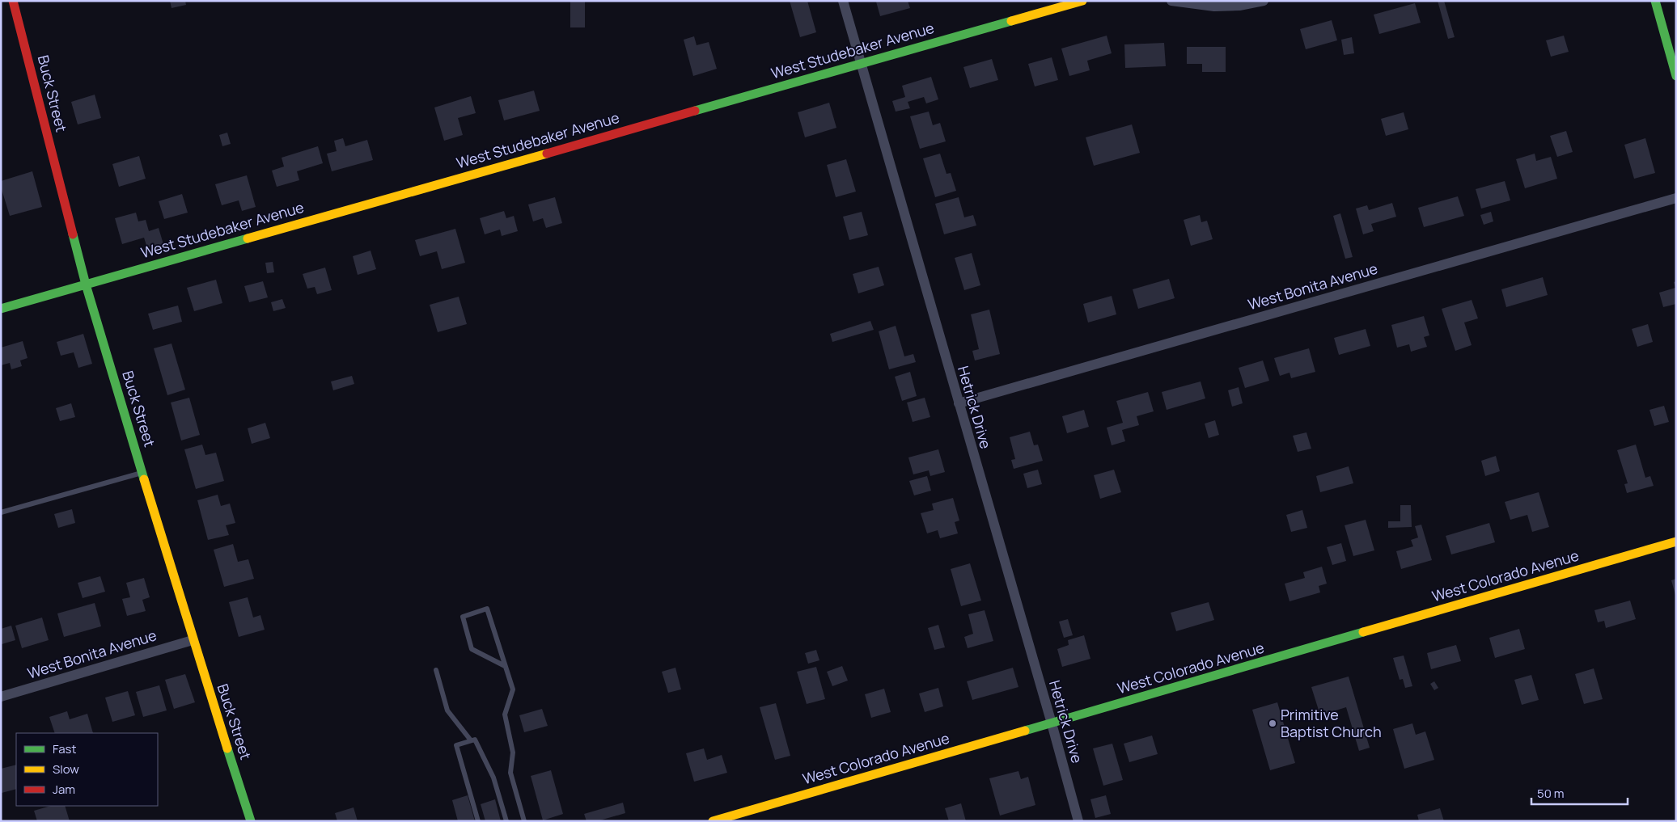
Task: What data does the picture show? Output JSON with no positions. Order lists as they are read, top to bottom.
{
  "streets": {
    "street": [
      "West Studebaker Avenue",
      "Buck Street",
      "West Bonita Avenue",
      "Hetrick Drive",
      "West Colorado Avenue"
    ]
  },
  "crossings": [
    ["West Studebaker Avenue", "Buck Street"],
    ["West Studebaker Avenue", "Hetrick Drive"],
    ["Buck Street", "West Bonita Avenue"],
    ["West Bonita Avenue", "Hetrick Drive"],
    ["Hetrick Drive", "West Colorado Avenue"]
  ],
  "places": ["Primitive Baptist Church"],
  "legend": ["Fast", "Slow", "Jam"],
  "scale_bar": "50 m"
}
